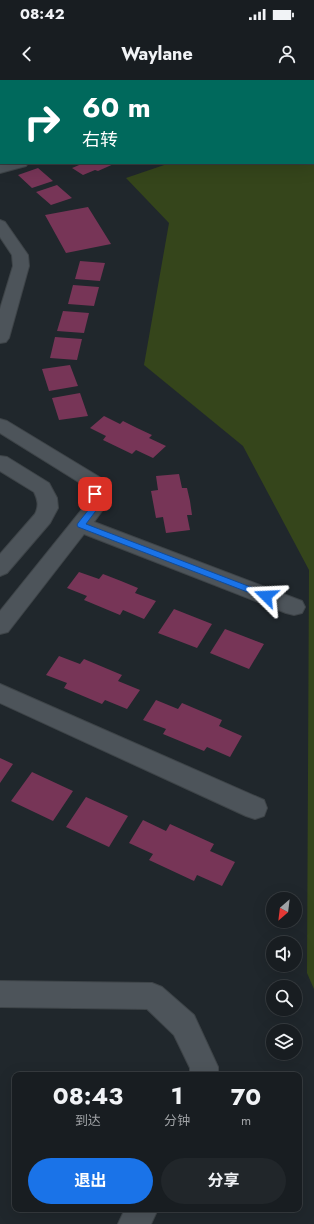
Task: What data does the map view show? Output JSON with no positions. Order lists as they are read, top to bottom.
{
  "north": "bottom left",
  "page": {
    "status": "08:42",
    "header": "Waylane",
    "turn": ["60 m", "右转"],
    "eta": [
      "08:43",
      "到达",
      "1",
      "分钟",
      "70",
      "m"
    ],
    "buttons": ["退出", "分享"]
  }
}
